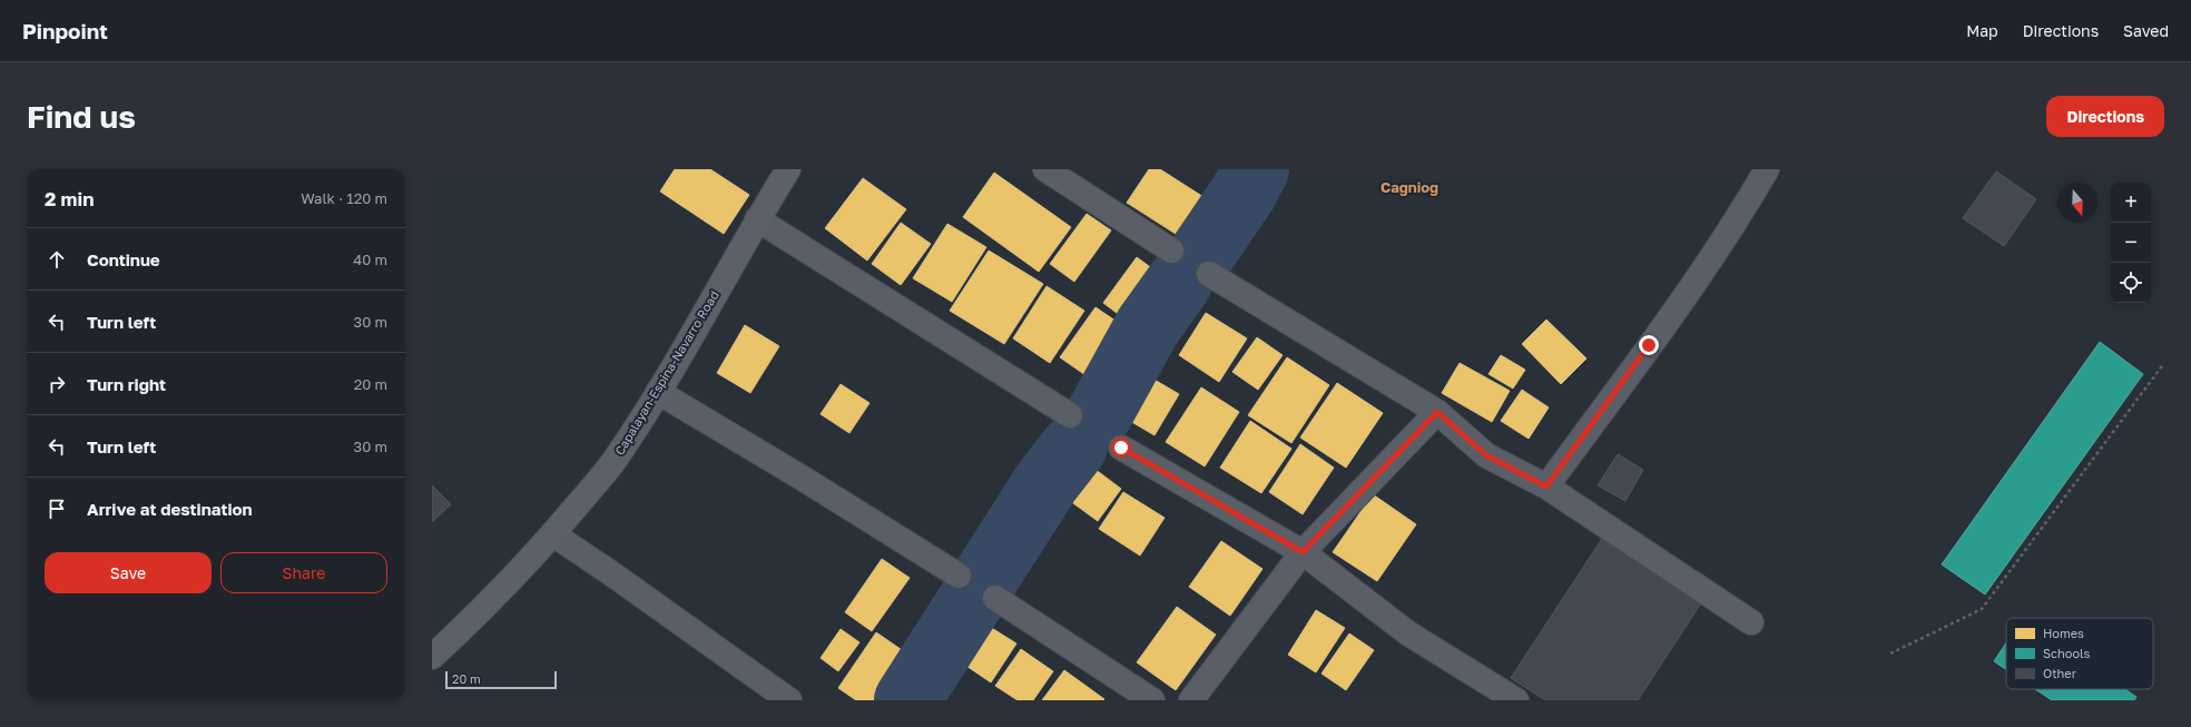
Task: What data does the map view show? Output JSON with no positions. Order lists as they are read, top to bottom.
{
  "streets": {
    "main road": ["Capalayan-Espina-Navarro Road"]
  },
  "districts": ["Cagniog"],
  "legend": ["Homes", "Schools", "Other"],
  "scale_bar": "20 m",
  "north": "bottom",
  "page": {
    "header": "Pinpoint",
    "nav": ["Map", "Directions", "Saved"],
    "buttons": [
      "Directions",
      ["Save", "Share"]
    ],
    "title": "Find us",
    "heading": ["2 min", "Walk · 120 m"],
    "map_buttons": ["+", "−"],
    "list": [
      ["Continue", "40 m"],
      ["Turn left", "30 m"],
      ["Turn right", "20 m"],
      ["Turn left", "30 m"],
      "Arrive at destination"
    ],
    "scale": "20 m"
  }
}
